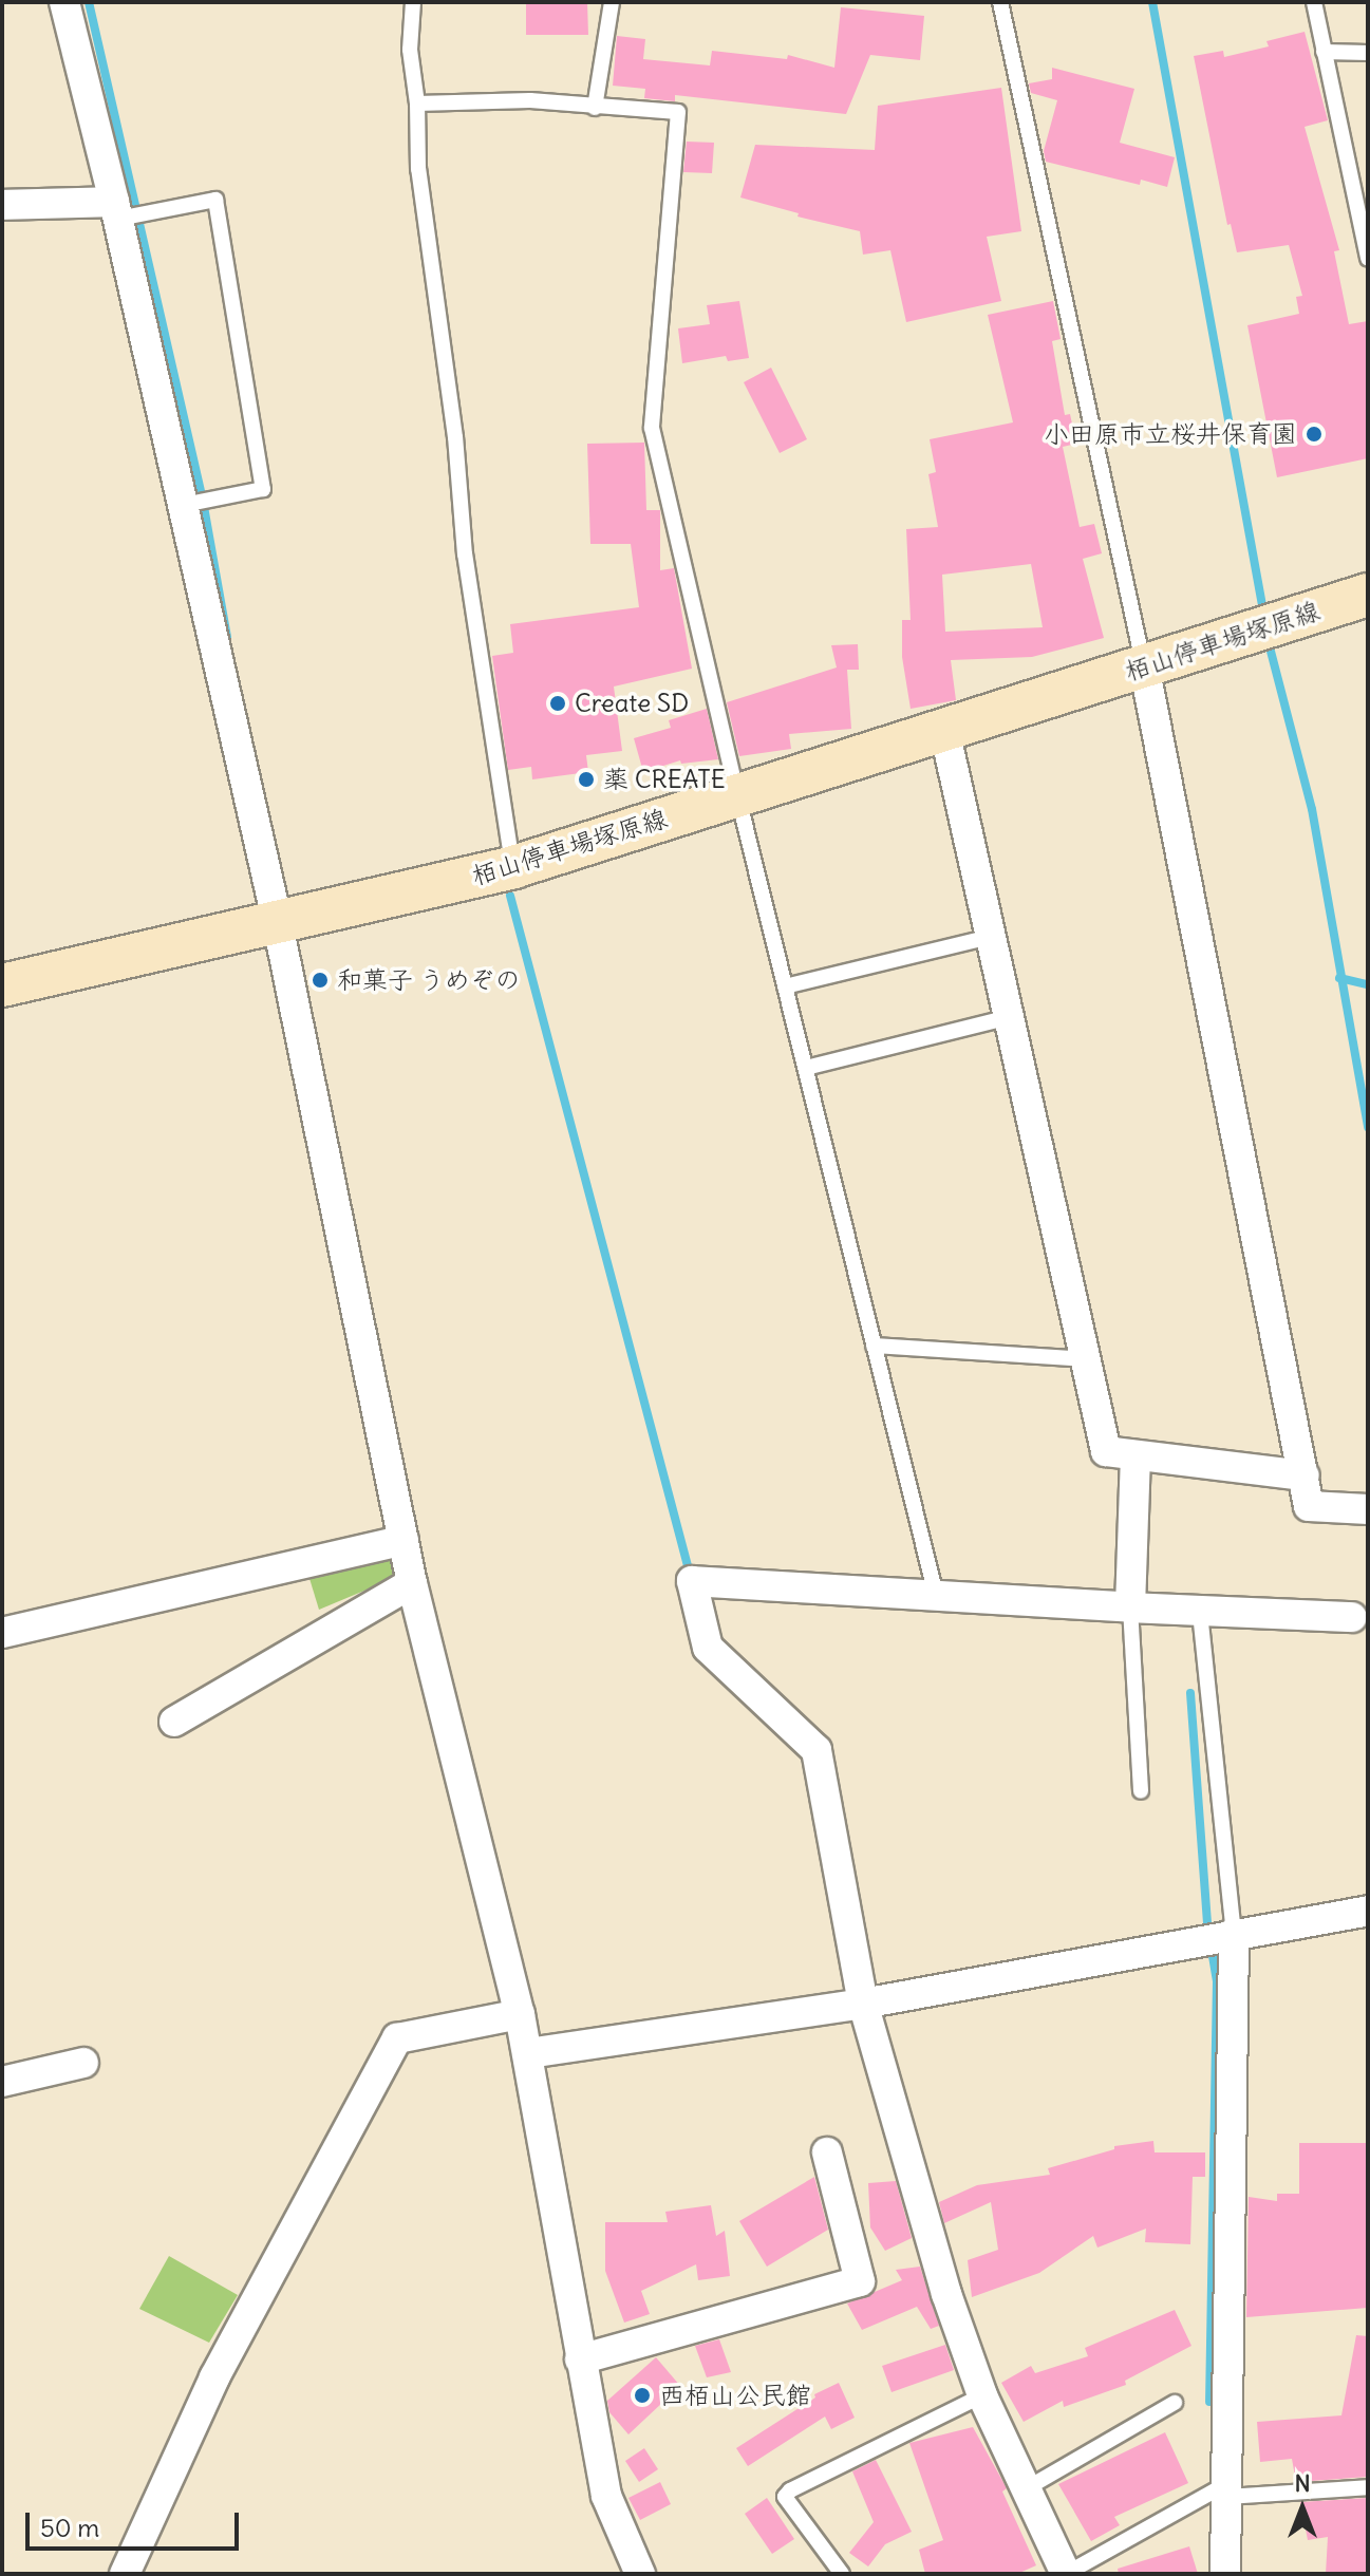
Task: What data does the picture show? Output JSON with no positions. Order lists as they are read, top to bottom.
{
  "streets": {
    "main road": ["栢山停車場塚原線"]
  },
  "places": [
    "小田原市立桜井保育園",
    "Create SD",
    "薬 CREATE",
    "和菓子 うめぞの",
    "西栢山公民館"
  ],
  "scale_bar": "50 m",
  "north": "top"
}
